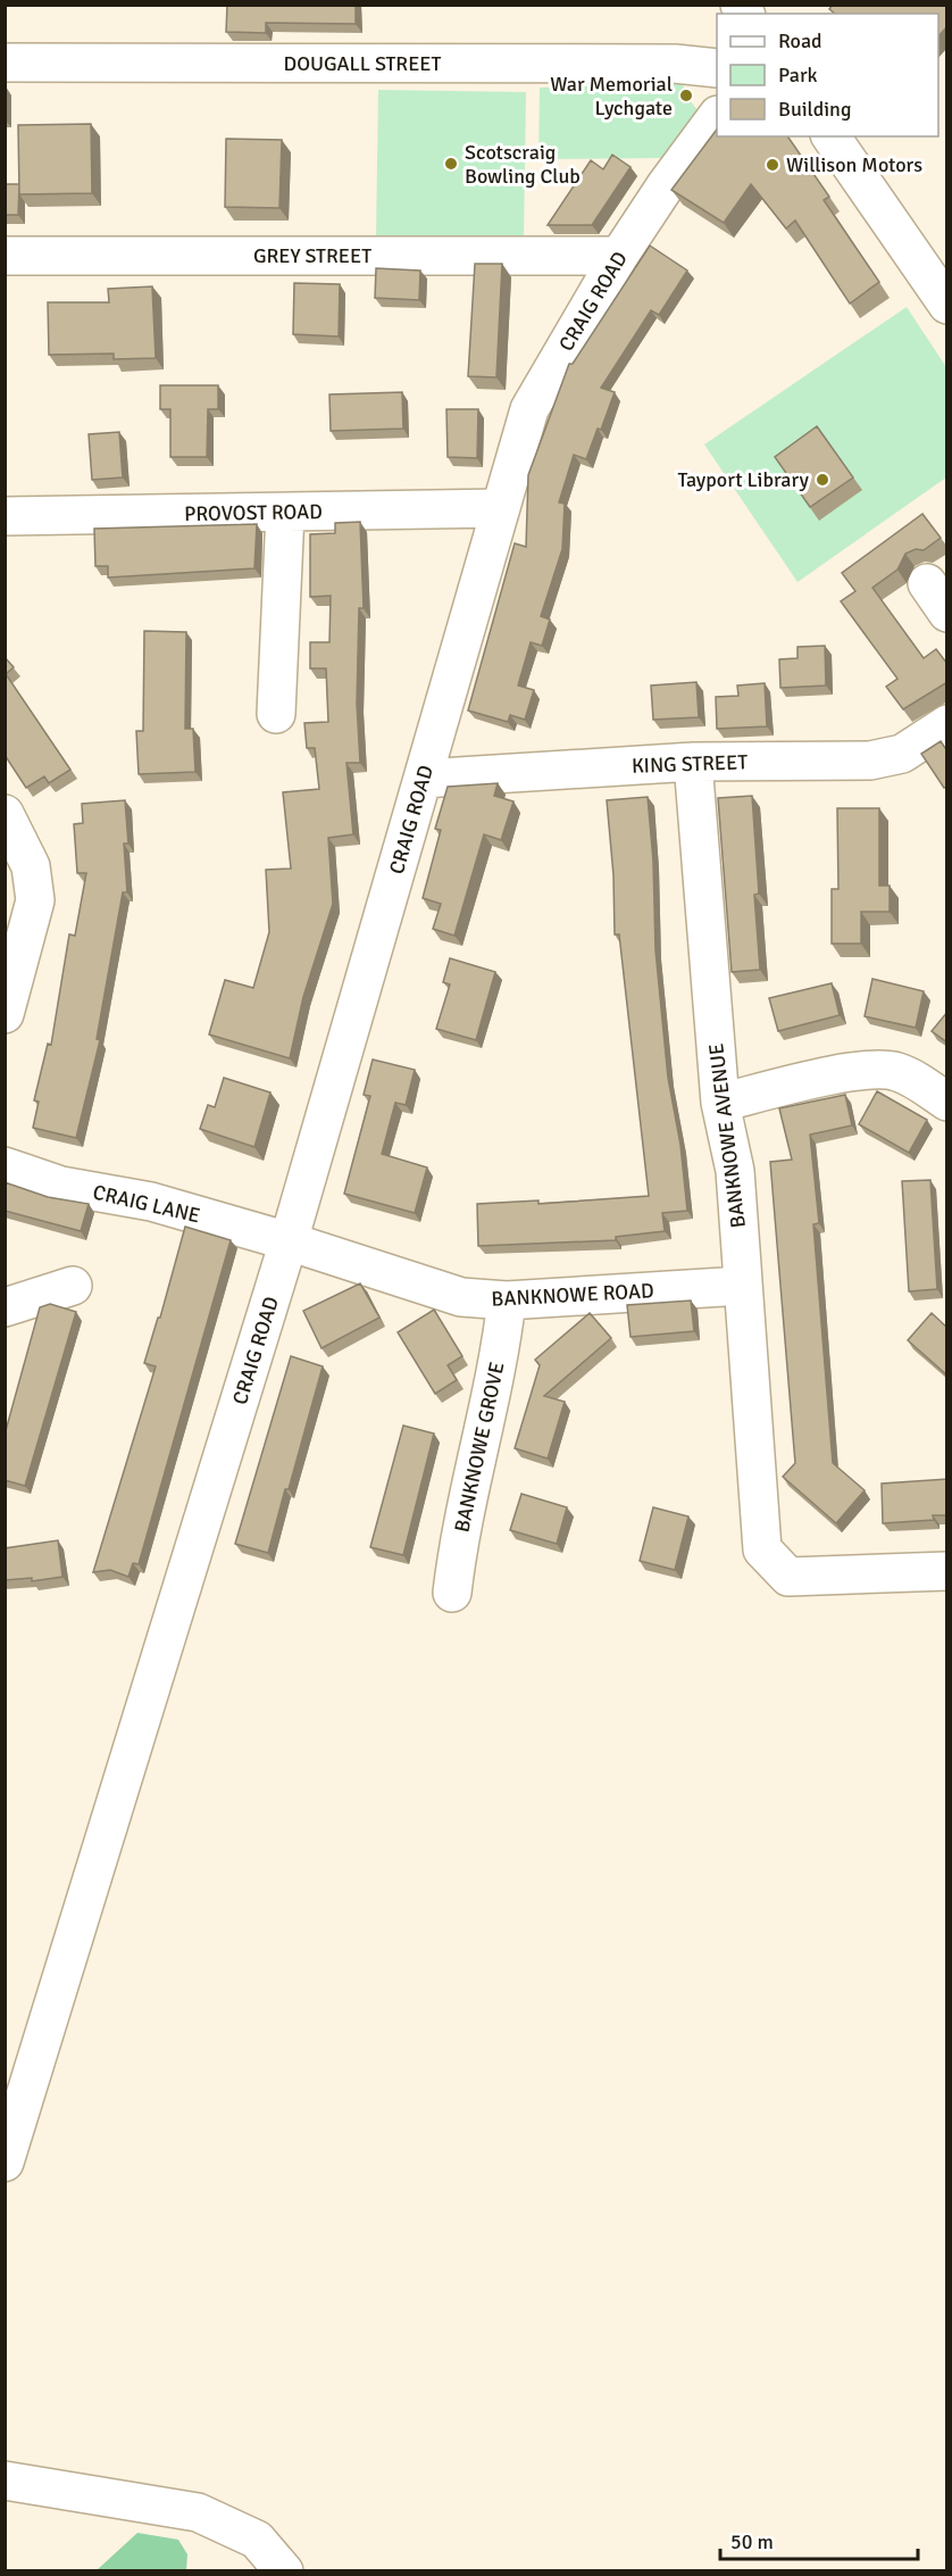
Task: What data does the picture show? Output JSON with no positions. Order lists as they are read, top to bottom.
{
  "streets": {
    "street": [
      "DOUGALL STREET",
      "GREY STREET",
      "CRAIG ROAD",
      "PROVOST ROAD",
      "KING STREET",
      "BANKNOWE AVENUE",
      "CRAIG LANE",
      "BANKNOWE ROAD",
      "BANKNOWE GROVE"
    ]
  },
  "crossings": [
    ["GREY STREET", "CRAIG ROAD"],
    ["CRAIG ROAD", "PROVOST ROAD"],
    ["CRAIG ROAD", "KING STREET"],
    ["CRAIG ROAD", "CRAIG LANE"],
    ["CRAIG ROAD", "BANKNOWE ROAD"],
    ["KING STREET", "BANKNOWE AVENUE"],
    ["BANKNOWE AVENUE", "BANKNOWE ROAD"],
    ["CRAIG LANE", "BANKNOWE ROAD"],
    ["BANKNOWE ROAD", "BANKNOWE GROVE"]
  ],
  "places": [
    "War Memorial Lychgate",
    "Scotscraig Bowling Club",
    "Willison Motors",
    "Tayport Library"
  ],
  "legend": ["Road", "Park", "Building"],
  "scale_bar": "50 m"
}
